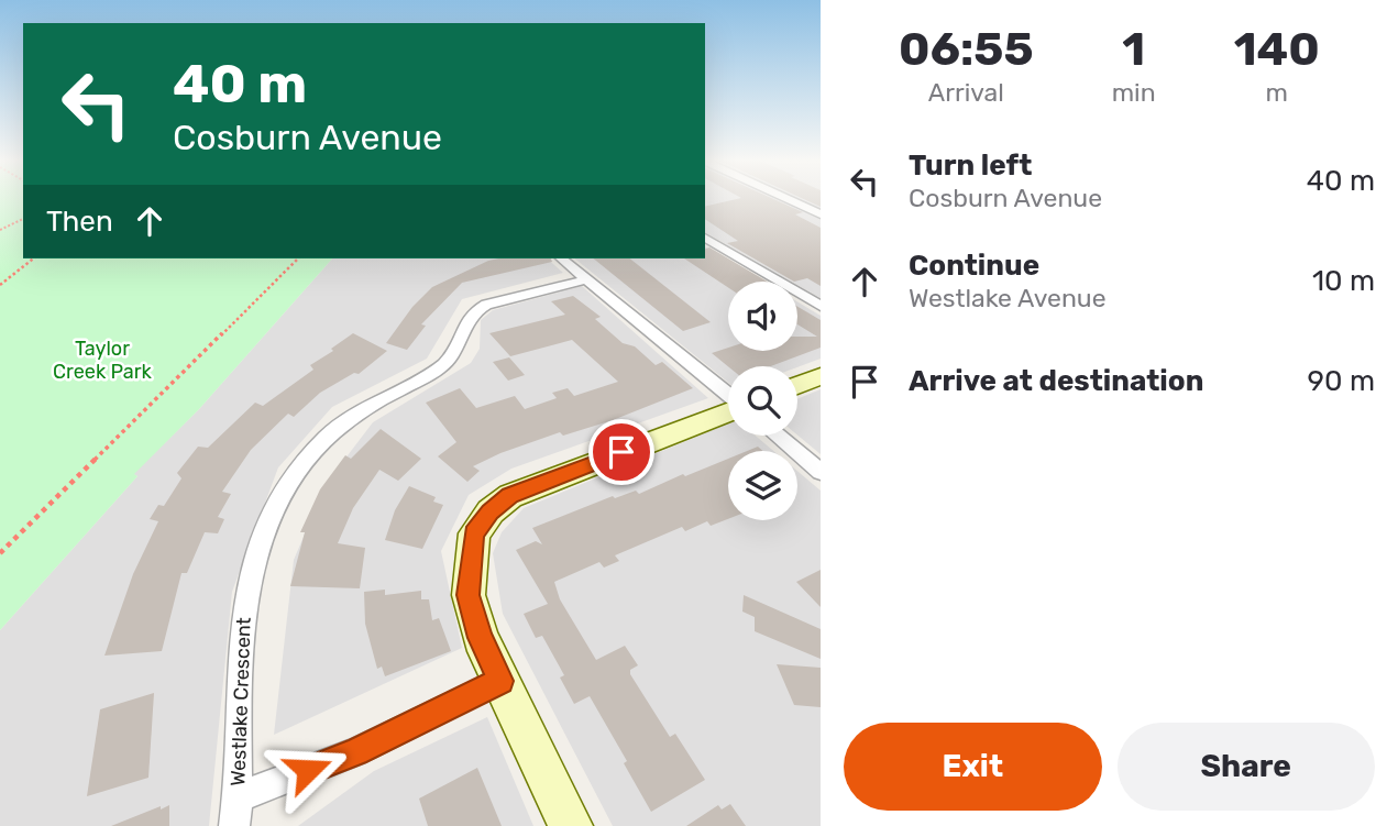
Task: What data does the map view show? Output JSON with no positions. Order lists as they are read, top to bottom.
{
  "streets": {
    "street": ["Westlake Crescent"]
  },
  "parks": ["Taylor Creek Park"],
  "page": {
    "eta": [
      "06:55",
      "Arrival",
      "1",
      "min",
      "140",
      "m"
    ],
    "turn": ["40 m", "Cosburn Avenue"],
    "list": [
      {
        "name": "Turn left",
        "note": "Cosburn Avenue",
        "value": "40 m"
      },
      {
        "name": "Continue",
        "note": "Westlake Avenue",
        "value": "10 m"
      },
      {
        "name": "Arrive at destination",
        "value": "90 m"
      }
    ],
    "then": "Then",
    "buttons": ["Exit", "Share"]
  }
}
